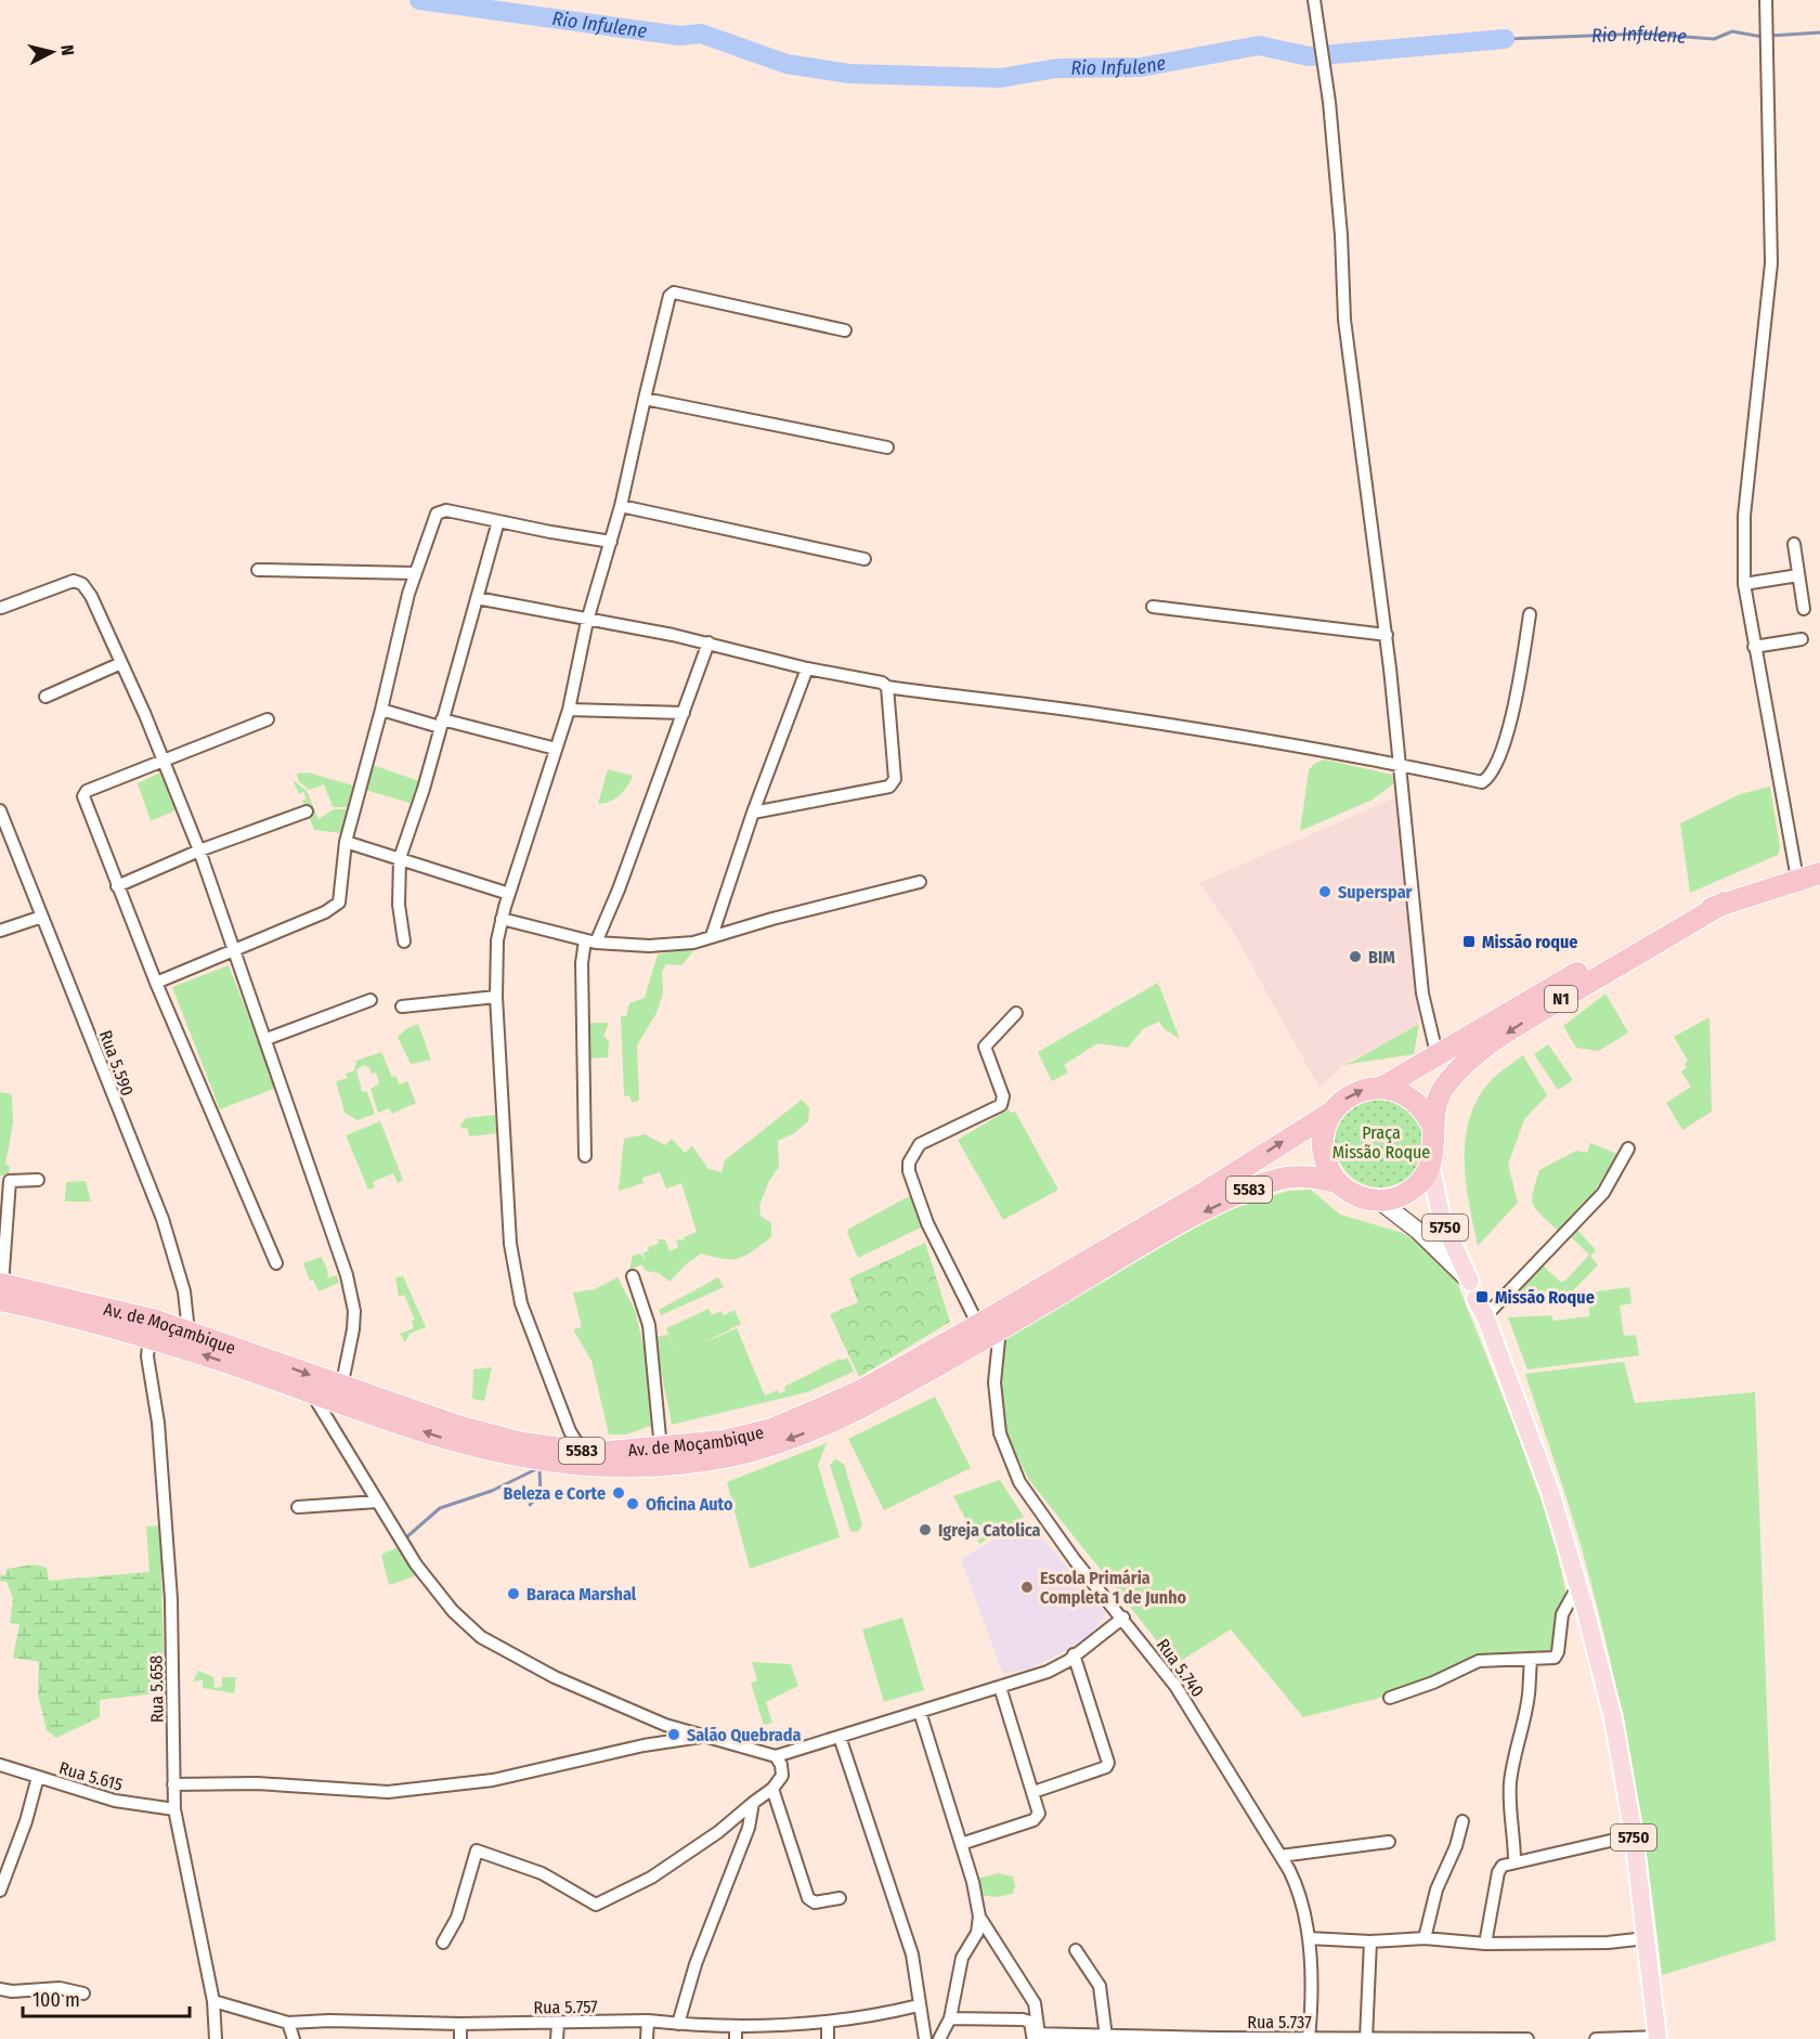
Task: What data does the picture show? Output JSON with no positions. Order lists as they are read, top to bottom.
{
  "streets": {
    "highway": ["N1", "5583", "Av. de Moçambique"],
    "main road": ["5750"],
    "street": [
      "Rua 5.590",
      "Rua 5.740",
      "Rua 5.658",
      "Rua 5.615",
      "Rua 5.757",
      "Rua 5.737"
    ]
  },
  "crossings": [
    ["N1", "5750"],
    ["N1", "Av. de Moçambique"],
    ["Rua 5.590", "Av. de Moçambique"],
    ["5750", "Av. de Moçambique"],
    ["Av. de Moçambique", "Rua 5.740"],
    ["Av. de Moçambique", "Rua 5.658"],
    ["Rua 5.740", "Rua 5.737"],
    ["Rua 5.658", "Rua 5.615"],
    ["Rua 5.658", "Rua 5.757"]
  ],
  "water": ["Rio Infulene"],
  "parks": ["Praça Missão Roque"],
  "places": {
    "other": [
      "Superspar",
      "BIM",
      "Beleza e Corte",
      "Oficina Auto",
      "Igreja Catolica",
      "Escola Primária Completa 1 de Junho",
      "Baraca Marshal",
      "Salão Quebrada"
    ],
    "transit": ["Missão roque", "Missão Roque"]
  },
  "scale_bar": "100 m",
  "north": "right"
}
